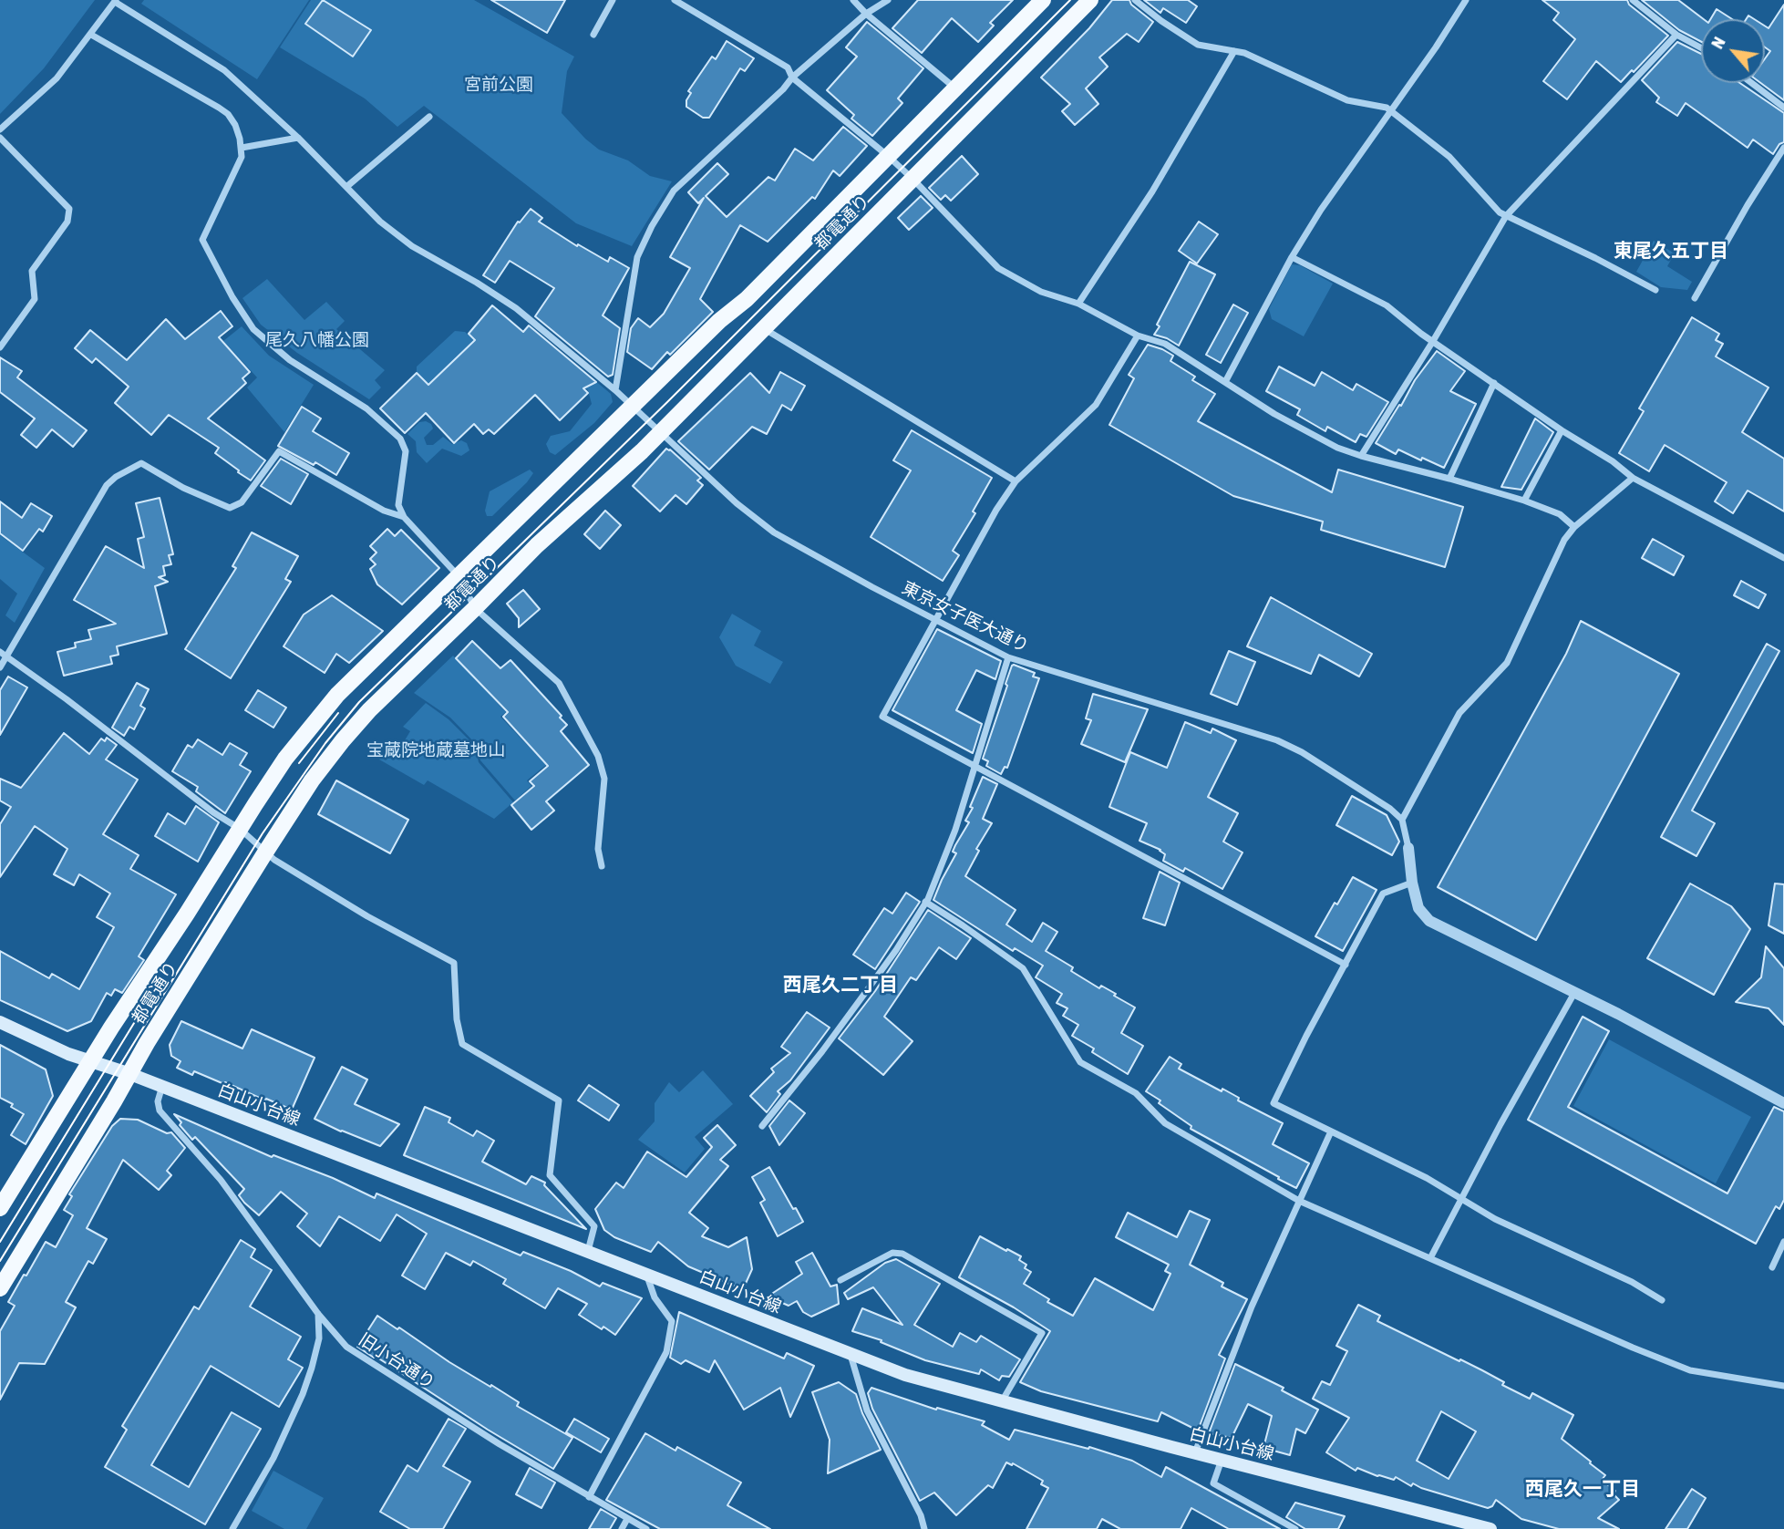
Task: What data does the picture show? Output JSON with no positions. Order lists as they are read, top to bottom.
{
  "streets": {
    "main road": ["都電通り", "白山小台線"],
    "street": ["東京女子医大通り", "旧小台通り"]
  },
  "crossings": [
    ["都電通り", "東京女子医大通り"],
    ["都電通り", "白山小台線"],
    ["白山小台線", "旧小台通り"]
  ],
  "districts": ["東尾久五丁目", "西尾久二丁目", "西尾久一丁目"],
  "parks": ["宮前公園", "尾久八幡公園", "宝蔵院地蔵墓地山"],
  "north": "top left"
}
